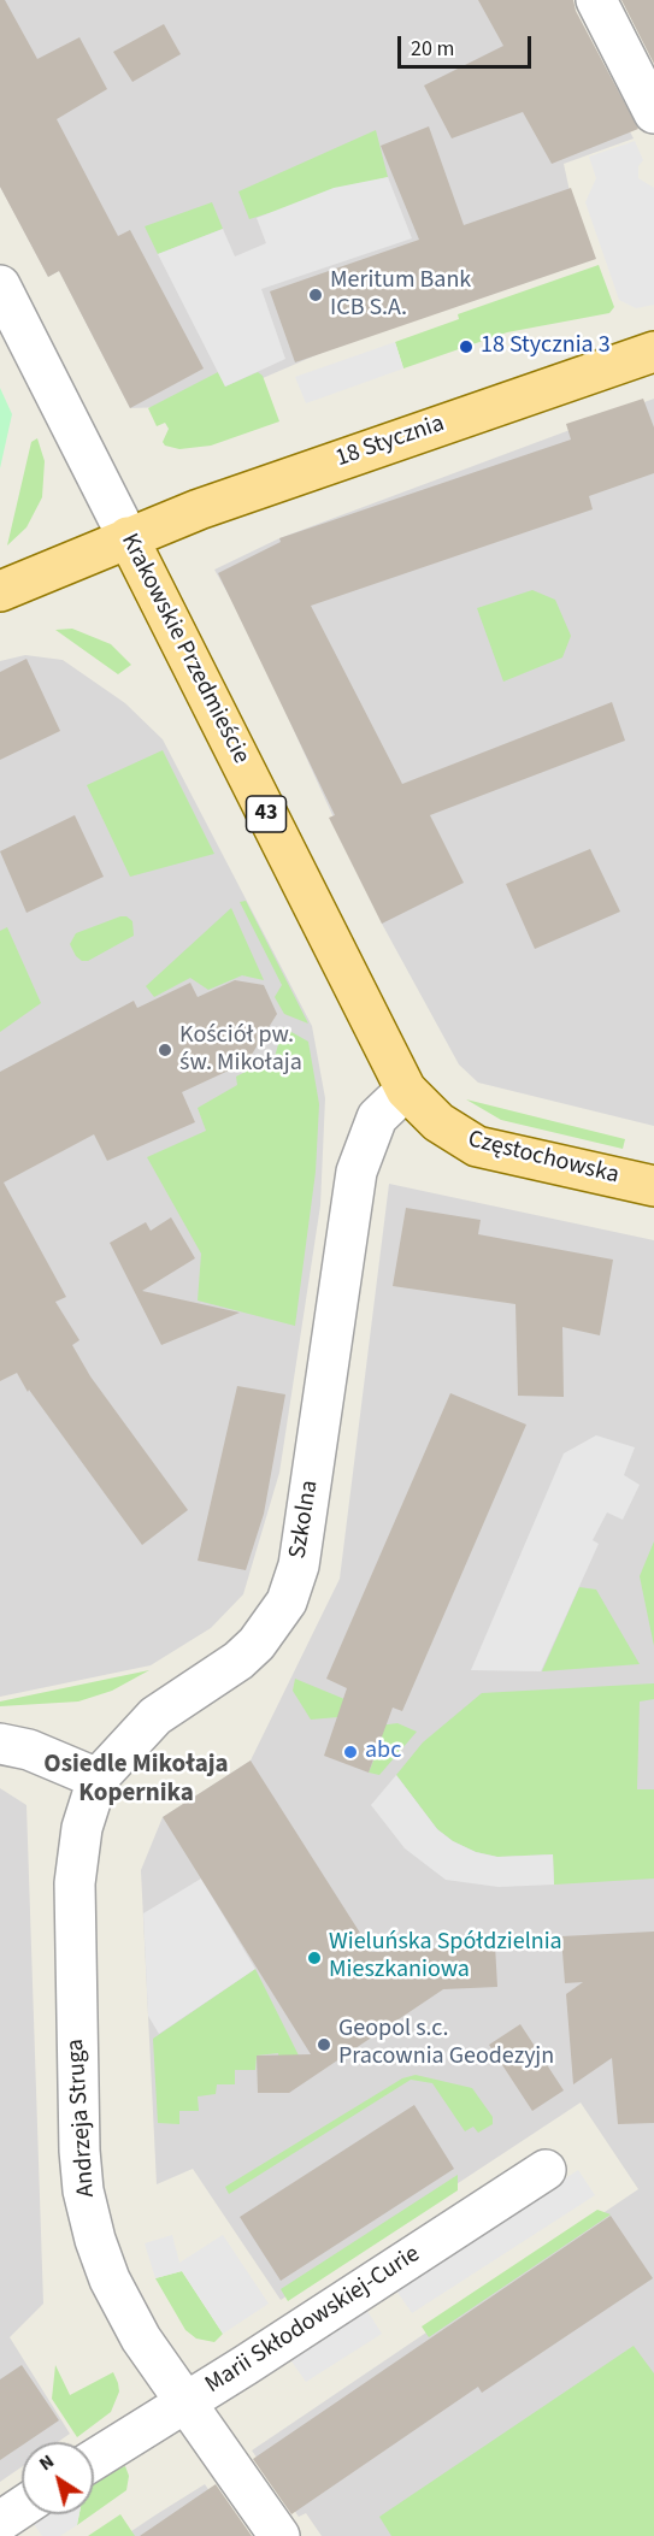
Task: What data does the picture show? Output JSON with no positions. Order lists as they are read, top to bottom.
{
  "streets": {
    "main road": [
      "18 Stycznia",
      "Krakowskie Przedmieście",
      "43",
      "Częstochowska"
    ],
    "street": ["Szkolna", "Andrzeja Struga", "Marii Skłodowskiej-Curie"]
  },
  "crossings": [
    ["18 Stycznia", "Krakowskie Przedmieście"],
    ["Krakowskie Przedmieście", "Częstochowska"],
    ["Krakowskie Przedmieście", "Szkolna"],
    ["Częstochowska", "Szkolna"],
    ["Szkolna", "Andrzeja Struga"],
    ["Andrzeja Struga", "Marii Skłodowskiej-Curie"]
  ],
  "districts": ["Osiedle Mikołaja Kopernika"],
  "places": [
    "Meritum Bank ICB S.A.",
    "18 Stycznia 3",
    "Kościół pw. św. Mikołaja",
    "abc",
    "Wieluńska Spółdzielnia Mieszkaniowa",
    "Geopol s.c. Pracownia Geodezyjn"
  ],
  "scale_bar": "20 m",
  "north": "top left"
}
